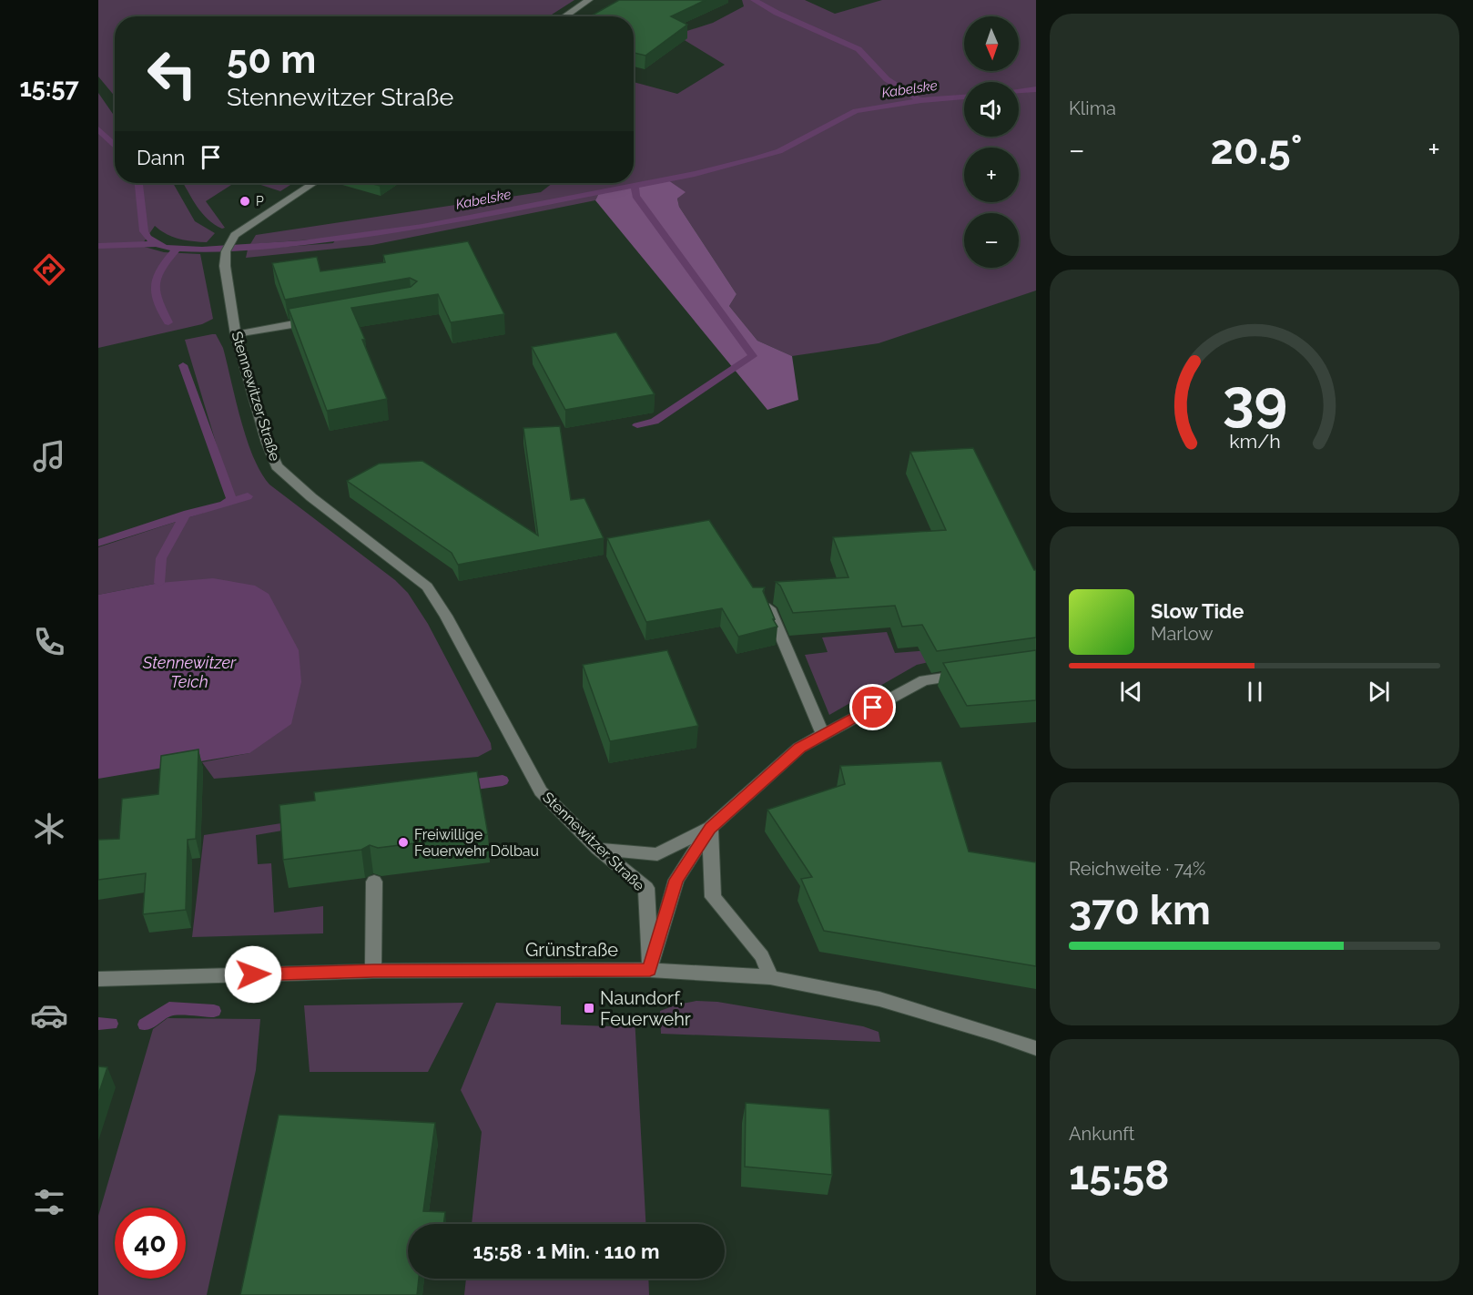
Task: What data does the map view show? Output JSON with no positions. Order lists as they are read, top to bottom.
{
  "streets": {
    "street": ["Stennewitzer Straße", "Grünstraße"]
  },
  "crossings": [
    ["Stennewitzer Straße", "Grünstraße"]
  ],
  "water": ["Kabelske", "Stennewitzer Teich"],
  "places": {
    "other": ["P", "Freiwillige Feuerwehr Dölbau"],
    "transit": ["Naundorf, Feuerwehr"]
  },
  "north": "bottom",
  "page": {
    "tabs": "15:57",
    "tile": [
      "Klima",
      ["Reichweite · 74%", "370 km"],
      ["Ankunft", "15:58"]
    ],
    "map_buttons": ["+", "−"],
    "turn": ["50 m", "Stennewitzer Straße"],
    "heat": ["−", "20.5°", "+"],
    "then": "Dann",
    "song": ["Slow Tide", "Marlow"],
    "limit": "40",
    "trip": "15:58 · 1 Min. · 110 m",
    "gauge": ["39", "km/h"]
  }
}
